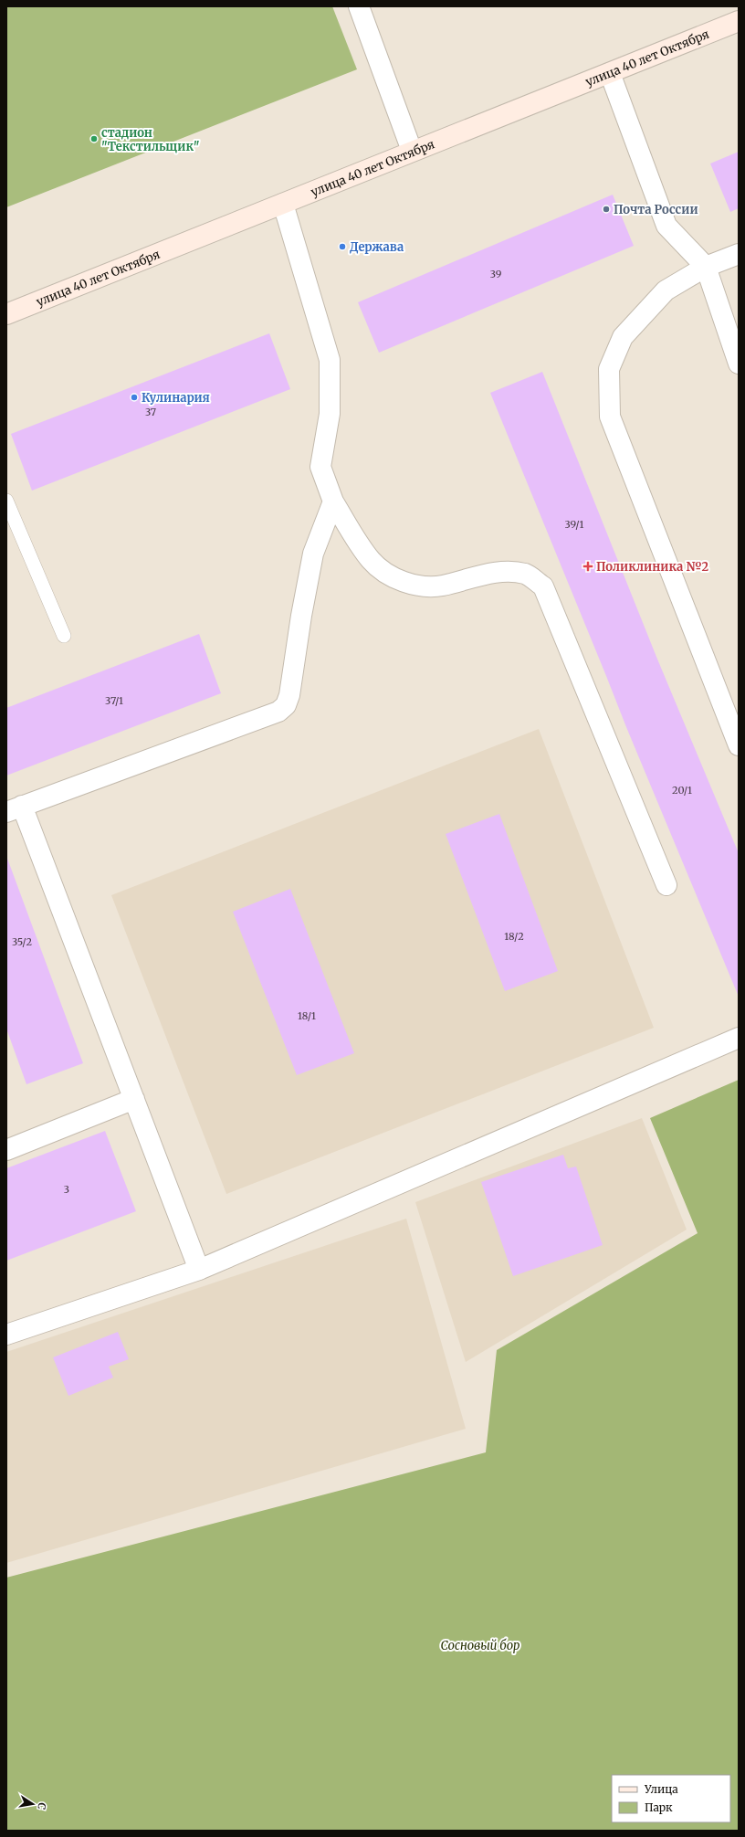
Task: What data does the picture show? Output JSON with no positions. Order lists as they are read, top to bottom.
{
  "streets": {
    "main road": ["улица 40 лет Октября"]
  },
  "parks": ["Сосновый бор"],
  "places": {
    "other": [
      "стадион \"Текстильщик\"",
      "Почта России",
      "Держава",
      "Кулинария"
    ],
    "health": ["Поликлиника №2"]
  },
  "house_numbers": [
    "39",
    "37",
    "39/1",
    "37/1",
    "20/1",
    "18/2",
    "35/2",
    "18/1",
    "3"
  ],
  "legend": ["Улица", "Парк"],
  "north": "right"
}
